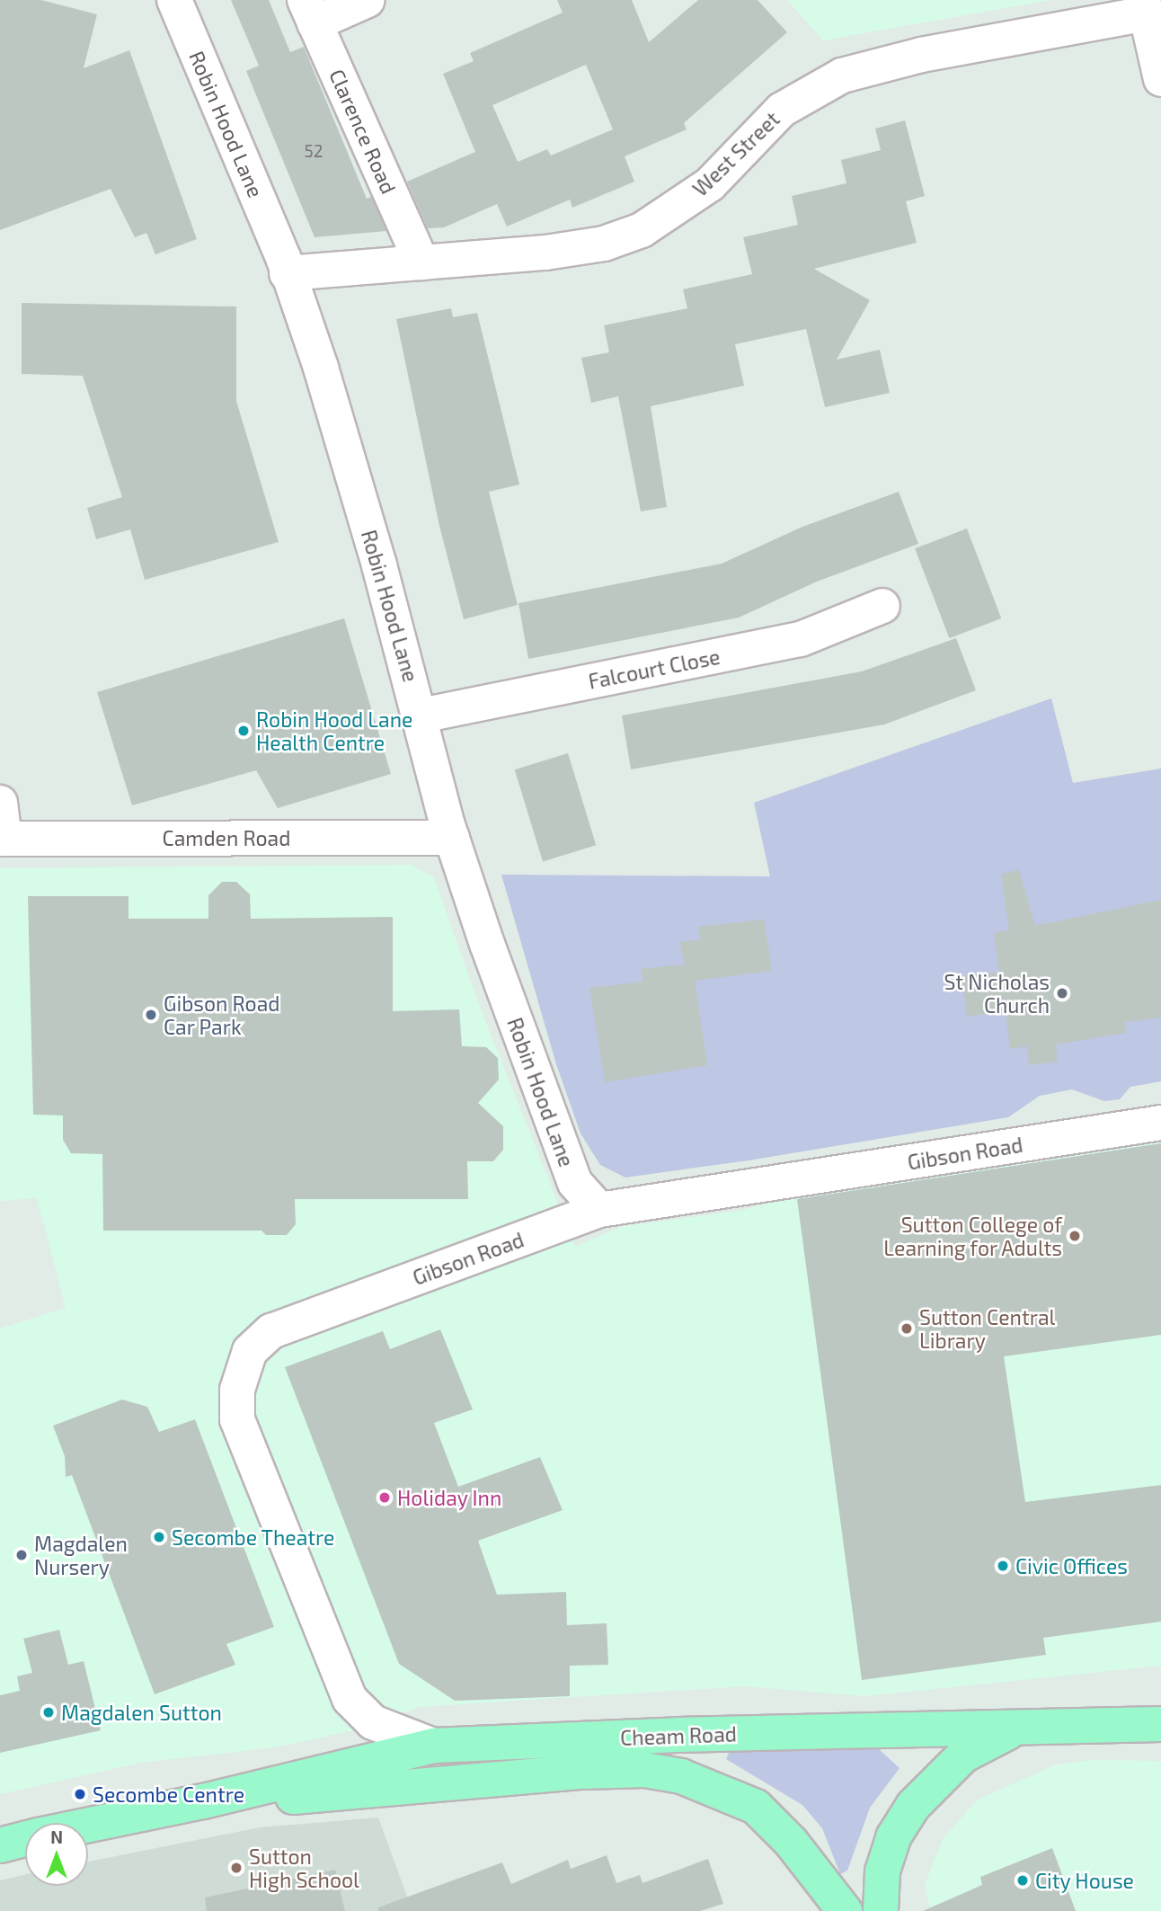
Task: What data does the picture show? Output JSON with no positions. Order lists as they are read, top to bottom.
{
  "streets": {
    "highway": ["Cheam Road"],
    "street": [
      "Robin Hood Lane",
      "Clarence Road",
      "West Street",
      "Falcourt Close",
      "Camden Road",
      "Gibson Road"
    ]
  },
  "crossings": [
    ["Robin Hood Lane", "West Street"],
    ["Robin Hood Lane", "Falcourt Close"],
    ["Robin Hood Lane", "Camden Road"],
    ["Robin Hood Lane", "Gibson Road"],
    ["Clarence Road", "West Street"],
    ["Gibson Road", "Cheam Road"]
  ],
  "places": [
    "Robin Hood Lane Health Centre",
    "St Nicholas Church",
    "Gibson Road Car Park",
    "Sutton College of Learning for Adults",
    "Sutton Central Library",
    "Holiday Inn",
    "Secombe Theatre",
    "Magdalen Nursery",
    "Civic Offices",
    "Magdalen Sutton",
    "Secombe Centre",
    "Sutton High School",
    "City House"
  ],
  "house_numbers": ["52"],
  "north": "top"
}
